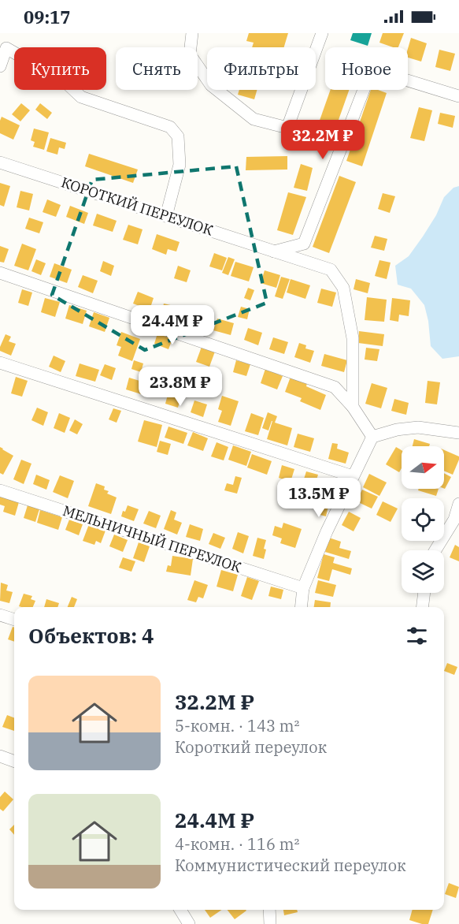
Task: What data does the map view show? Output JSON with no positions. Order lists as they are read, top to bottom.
{
  "streets": {
    "street": ["КОРОТКИЙ ПЕРЕУЛОК", "МЕЛЬНИЧНЫЙ ПЕРЕУЛОК"]
  },
  "north": "right",
  "page": {
    "status": "09:17",
    "chip": [
      "Купить",
      "Снять",
      "Фильтры",
      "Новое"
    ],
    "price": [
      "32.2M ₽",
      "24.4M ₽",
      "23.8M ₽",
      "13.5M ₽"
    ],
    "heading": "Объектов: 4",
    "list": [
      {
        "name": "32.2M ₽",
        "note": "5-комн. · 143 m² · Короткий переулок"
      },
      {
        "name": "24.4M ₽",
        "note": "4-комн. · 116 m² · Коммунистический переулок"
      }
    ]
  }
}
